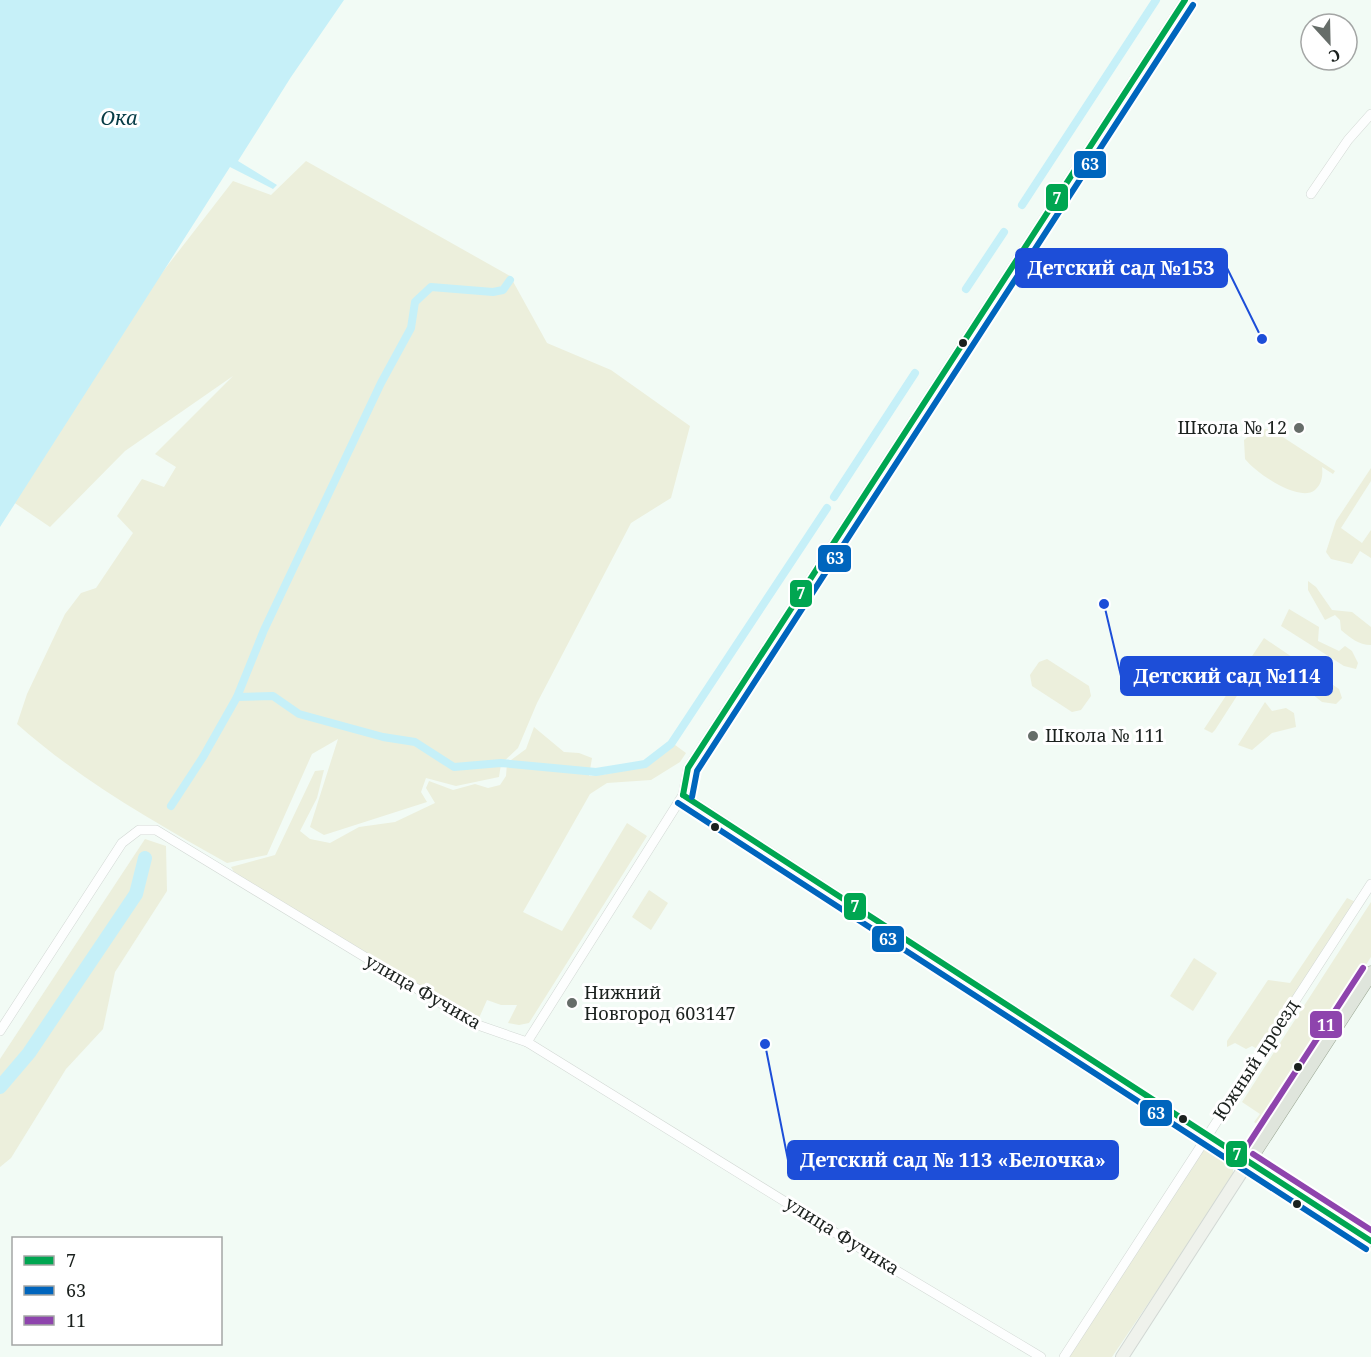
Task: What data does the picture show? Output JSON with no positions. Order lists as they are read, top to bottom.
{
  "streets": {
    "street": ["улица Фучика", "Южный проезд"]
  },
  "water": ["Ока"],
  "places": [
    "Детский сад №153",
    "Школа № 12",
    "Детский сад №114",
    "Школа № 111",
    "Нижний Новгород 603147",
    "Детский сад № 113 «Белочка»"
  ],
  "lines": ["transit line 7", "transit line 63", "transit line 11"],
  "legend": ["7", "63", "11"],
  "north": "bottom"
}
